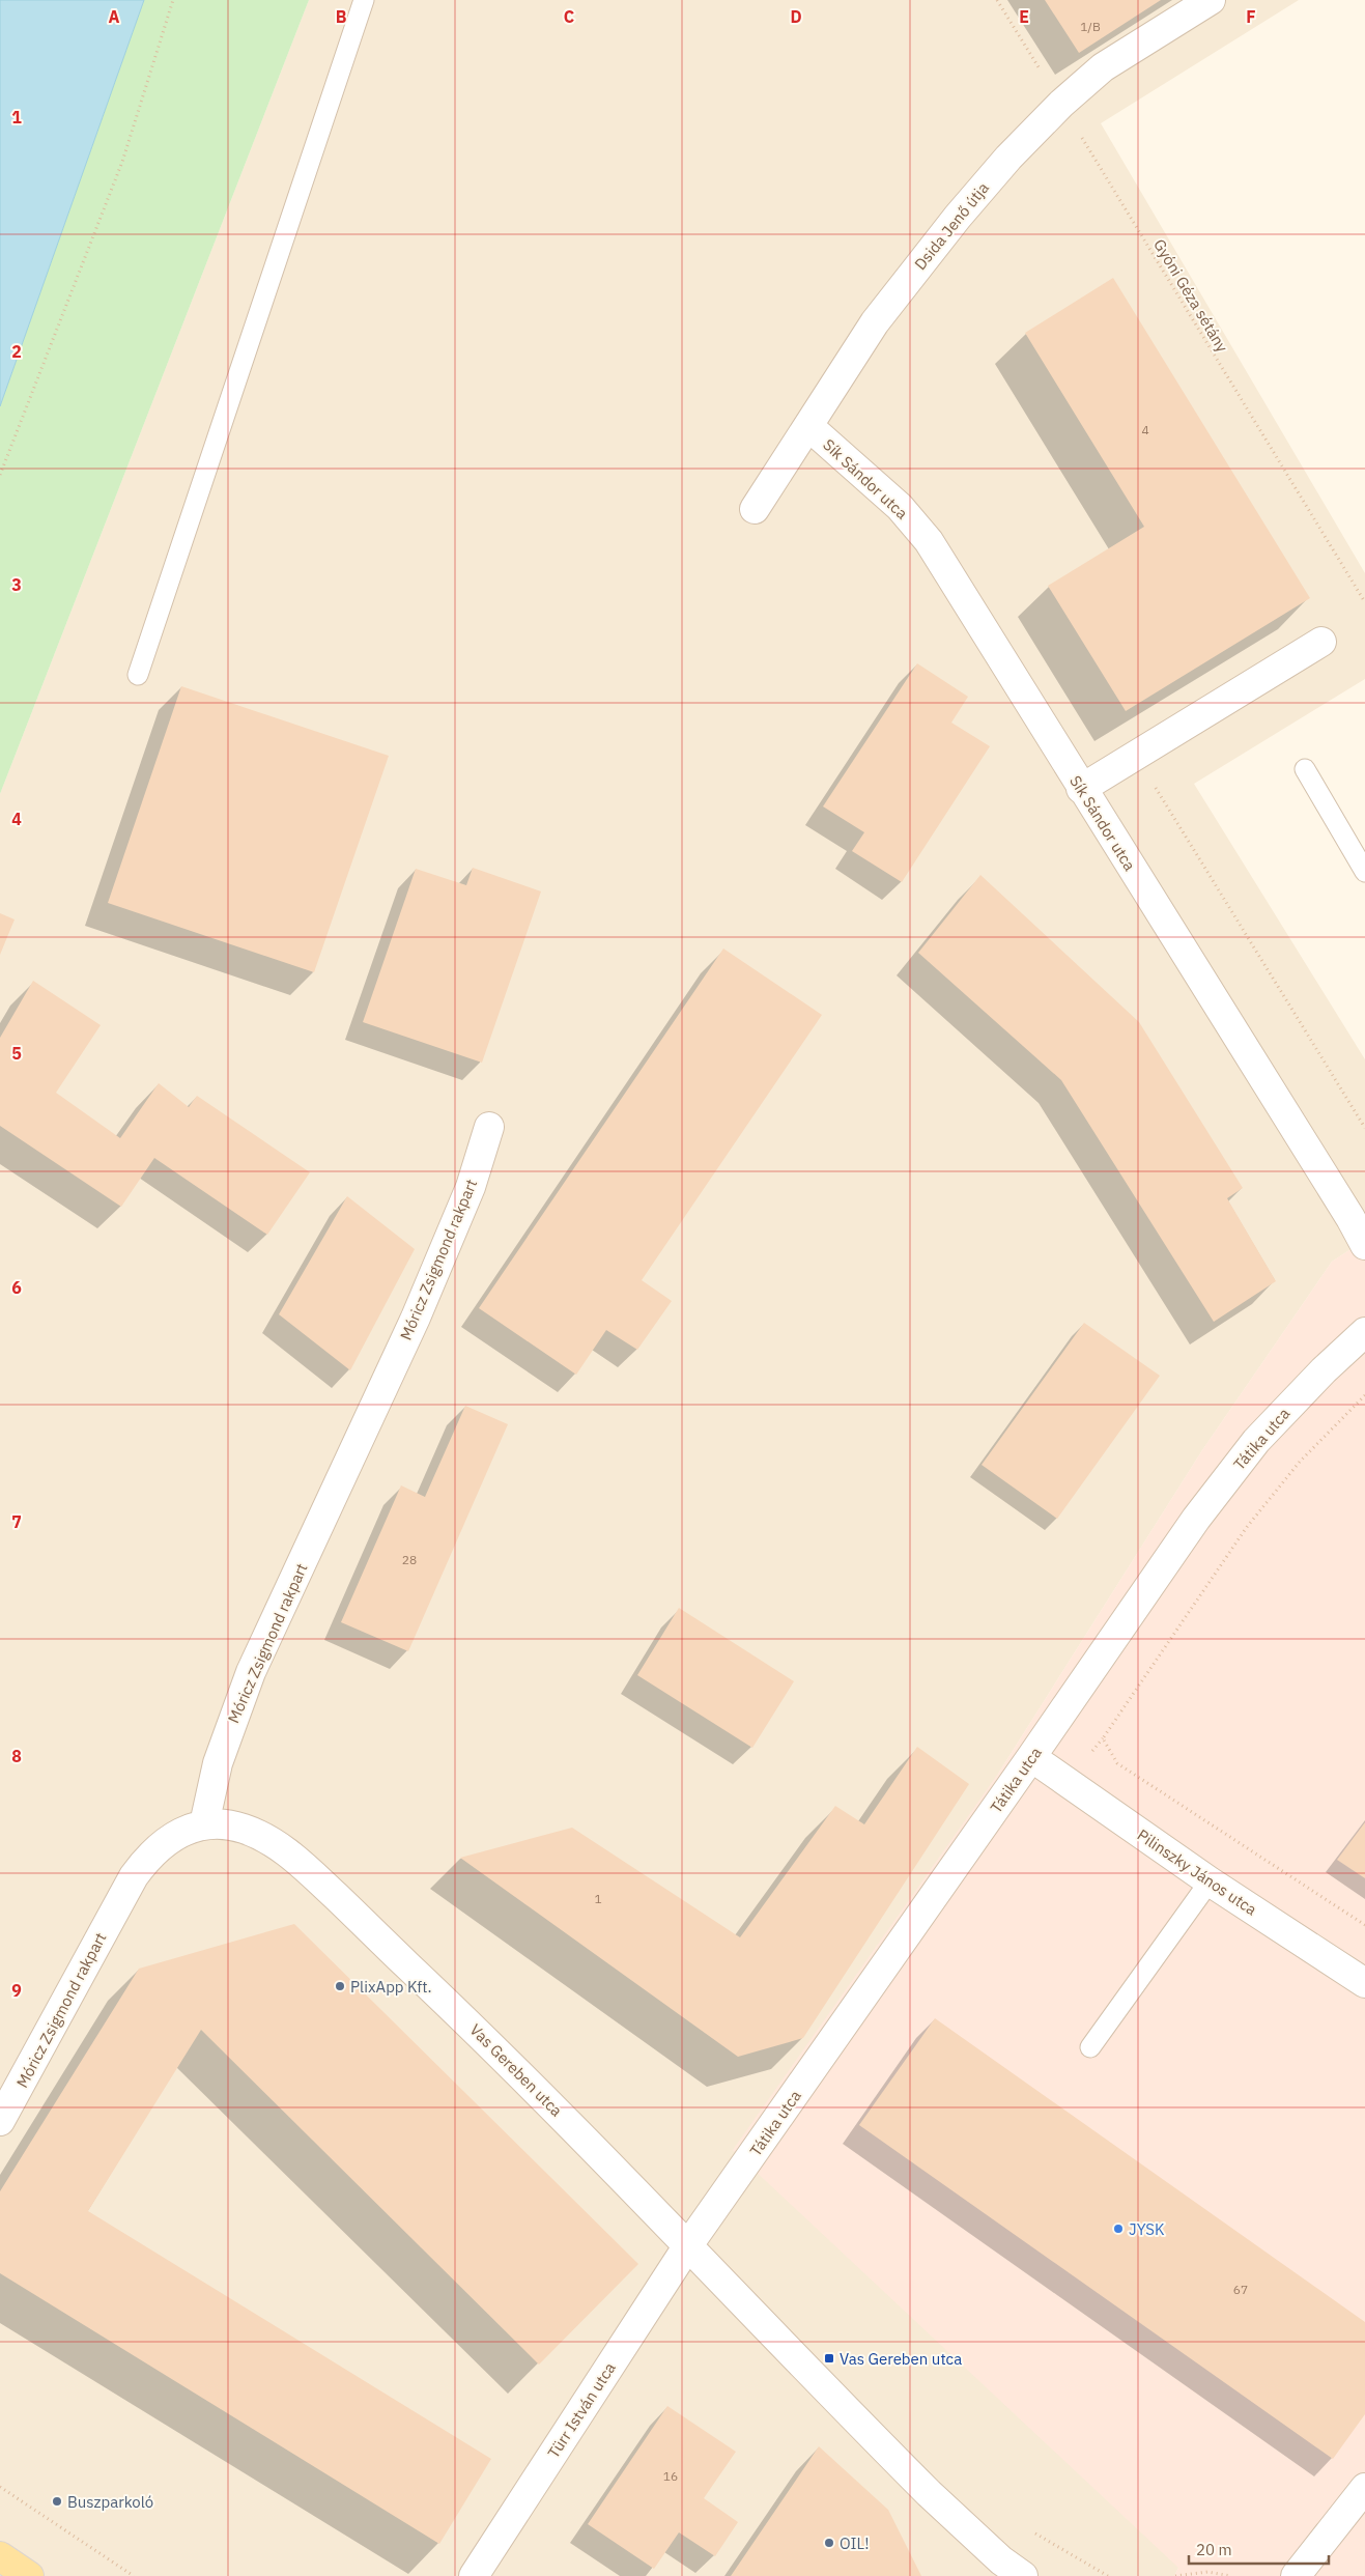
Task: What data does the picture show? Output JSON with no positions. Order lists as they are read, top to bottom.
{
  "streets": {
    "street": [
      "Dsida Jenő útja",
      "Sík Sándor utca",
      "Móricz Zsigmond rakpart",
      "Tátika utca",
      "Pilinszky János utca",
      "Vas Gereben utca",
      "Türr István utca"
    ],
    "path": ["Gyóni Géza sétány"]
  },
  "crossings": [
    ["Dsida Jenő útja", "Gyóni Géza sétány"],
    ["Dsida Jenő útja", "Sík Sándor utca"],
    ["Móricz Zsigmond rakpart", "Vas Gereben utca"],
    ["Tátika utca", "Pilinszky János utca"],
    ["Tátika utca", "Vas Gereben utca"],
    ["Tátika utca", "Türr István utca"],
    ["Vas Gereben utca", "Türr István utca"]
  ],
  "places": {
    "other": [
      "PlixApp Kft.",
      "JYSK",
      "Buszparkoló",
      "OIL!"
    ],
    "transit": ["Vas Gereben utca"]
  },
  "house_numbers": [
    "1/B",
    "4",
    "28",
    "1",
    "67",
    "16"
  ],
  "scale_bar": "20 m",
  "grid": {
    "columns": [
      "A",
      "B",
      "C",
      "D",
      "E",
      "F"
    ],
    "rows": [
      "1",
      "2",
      "3",
      "4",
      "5",
      "6",
      "7",
      "8",
      "9"
    ]
  }
}
